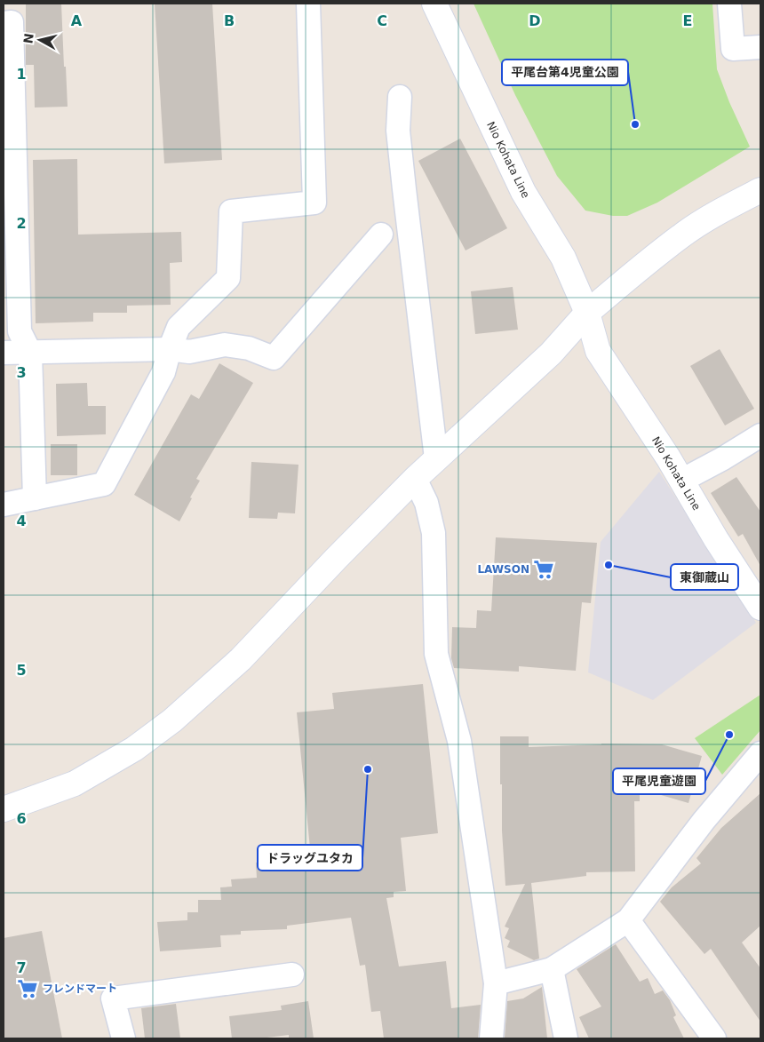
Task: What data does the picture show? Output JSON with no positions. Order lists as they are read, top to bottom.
{
  "streets": {
    "main road": ["Nio Kohata Line"]
  },
  "places": {
    "other": [
      "平尾台第4児童公園",
      "東御蔵山",
      "平尾児童遊園",
      "ドラッグユタカ"
    ],
    "supermarket": ["LAWSON", "フレンドマート"]
  },
  "north": "left",
  "grid": {
    "columns": [
      "A",
      "B",
      "C",
      "D",
      "E"
    ],
    "rows": [
      "1",
      "2",
      "3",
      "4",
      "5",
      "6",
      "7"
    ]
  }
}
